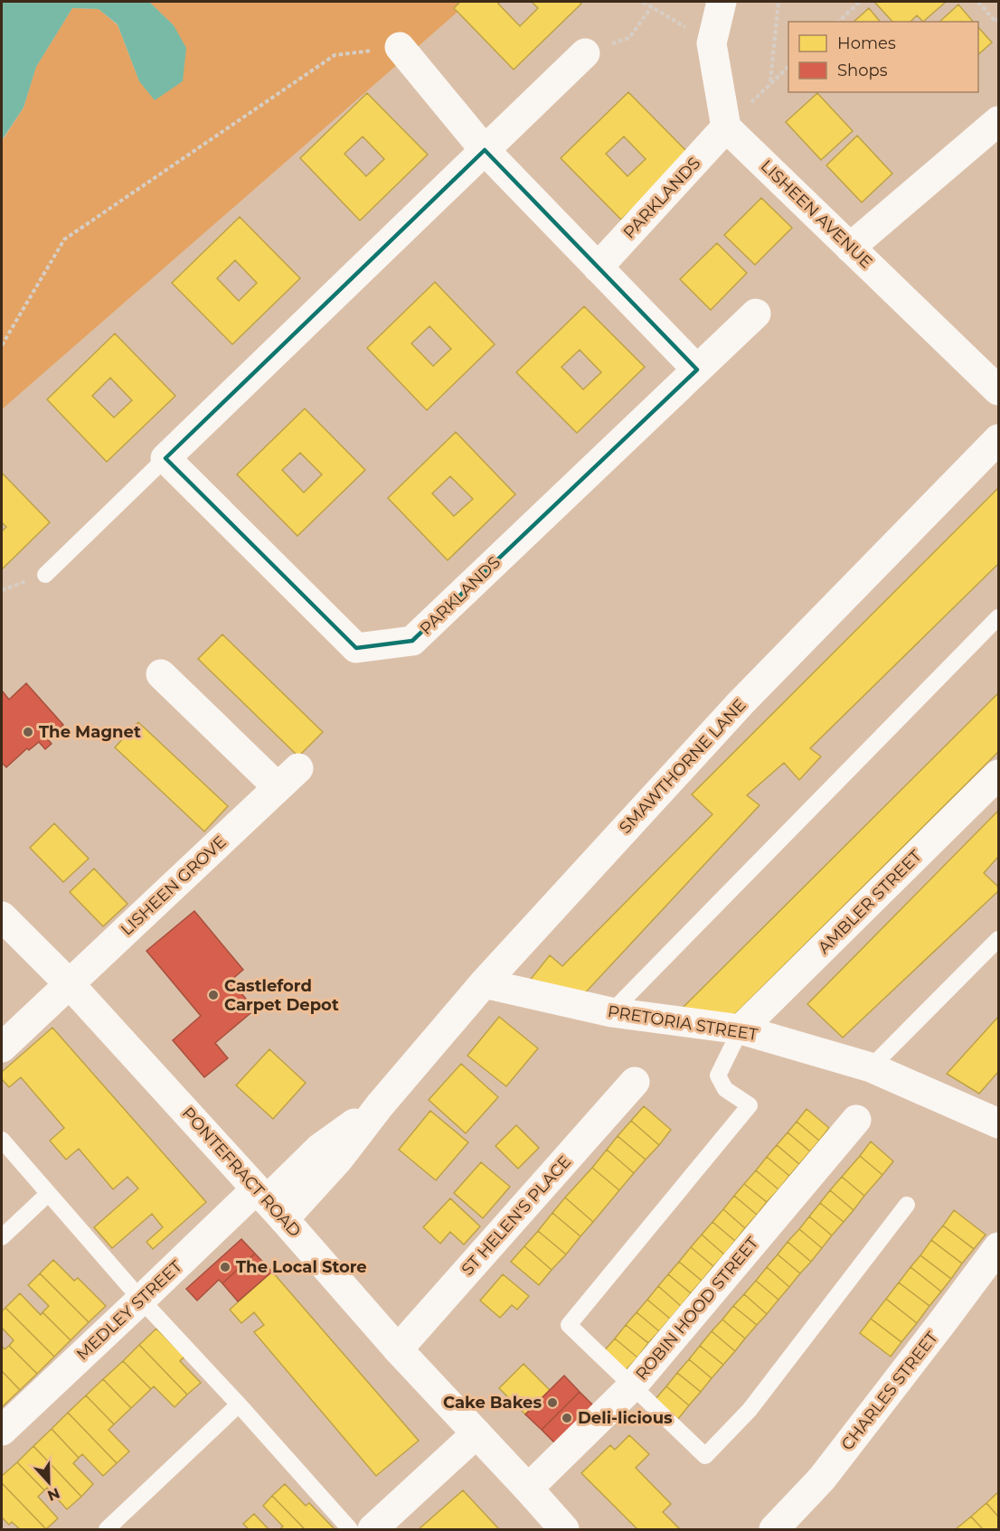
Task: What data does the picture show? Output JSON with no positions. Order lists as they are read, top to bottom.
{
  "streets": {
    "street": [
      "PARKLANDS",
      "LISHEEN AVENUE",
      "SMAWTHORNE LANE",
      "LISHEEN GROVE",
      "AMBLER STREET",
      "PRETORIA STREET",
      "PONTEFRACT ROAD",
      "ST HELEN'S PLACE",
      "ROBIN HOOD STREET",
      "MEDLEY STREET",
      "CHARLES STREET"
    ]
  },
  "crossings": [
    ["PARKLANDS", "LISHEEN AVENUE"],
    ["SMAWTHORNE LANE", "PRETORIA STREET"],
    ["SMAWTHORNE LANE", "PONTEFRACT ROAD"],
    ["SMAWTHORNE LANE", "MEDLEY STREET"],
    ["LISHEEN GROVE", "PONTEFRACT ROAD"],
    ["AMBLER STREET", "PRETORIA STREET"],
    ["PONTEFRACT ROAD", "ST HELEN'S PLACE"],
    ["PONTEFRACT ROAD", "ROBIN HOOD STREET"],
    ["PONTEFRACT ROAD", "MEDLEY STREET"]
  ],
  "places": [
    "The Magnet",
    "Castleford Carpet Depot",
    "The Local Store",
    "Cake Bakes",
    "Deli-licious"
  ],
  "legend": ["Homes", "Shops"],
  "north": "bottom"
}
